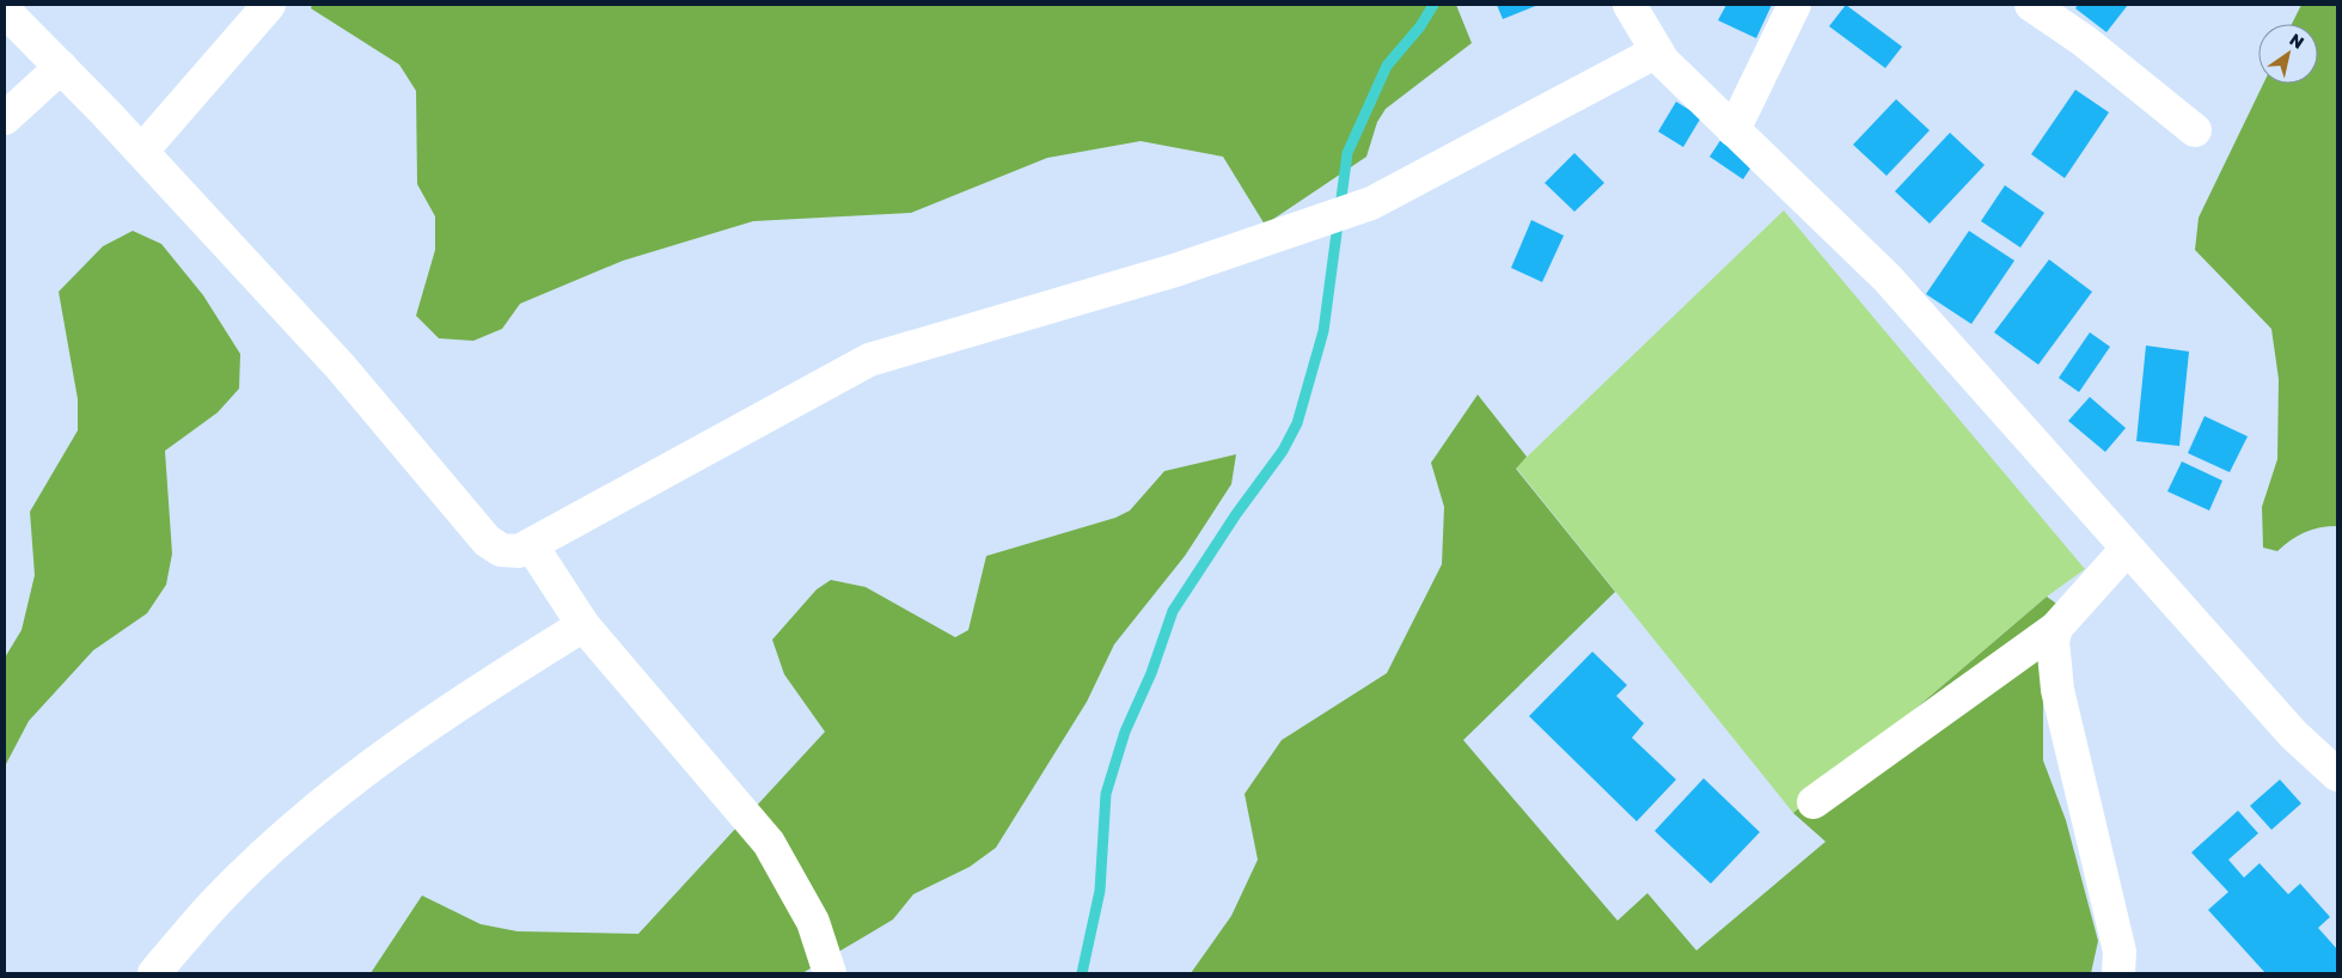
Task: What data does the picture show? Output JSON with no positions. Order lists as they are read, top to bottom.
{
  "north": "top right"
}
